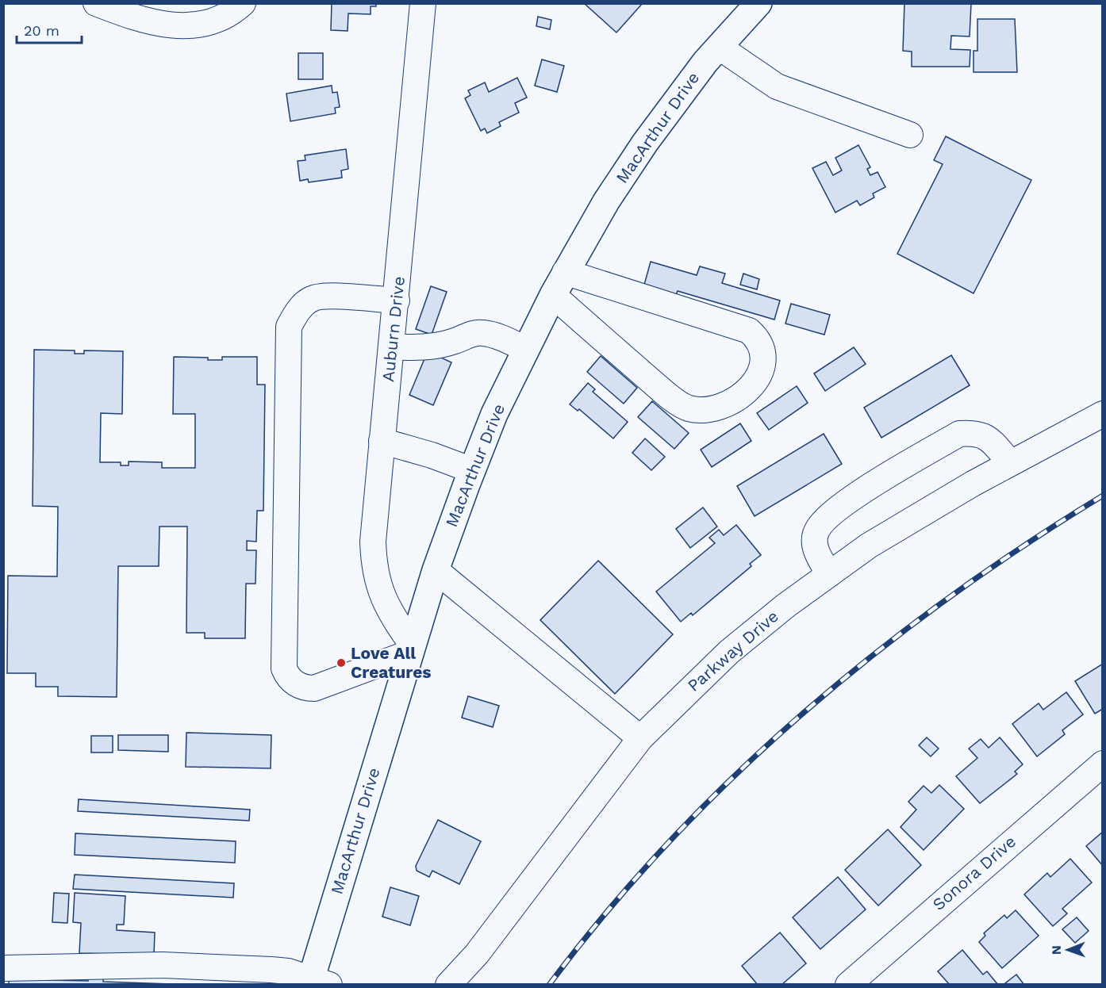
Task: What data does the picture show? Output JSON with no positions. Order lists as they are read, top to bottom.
{
  "streets": {
    "main road": ["MacArthur Drive"],
    "street": ["Auburn Drive", "Parkway Drive", "Sonora Drive"]
  },
  "crossings": [
    ["MacArthur Drive", "Auburn Drive"]
  ],
  "places": ["Love All Creatures"],
  "scale_bar": "20 m",
  "north": "left"
}
